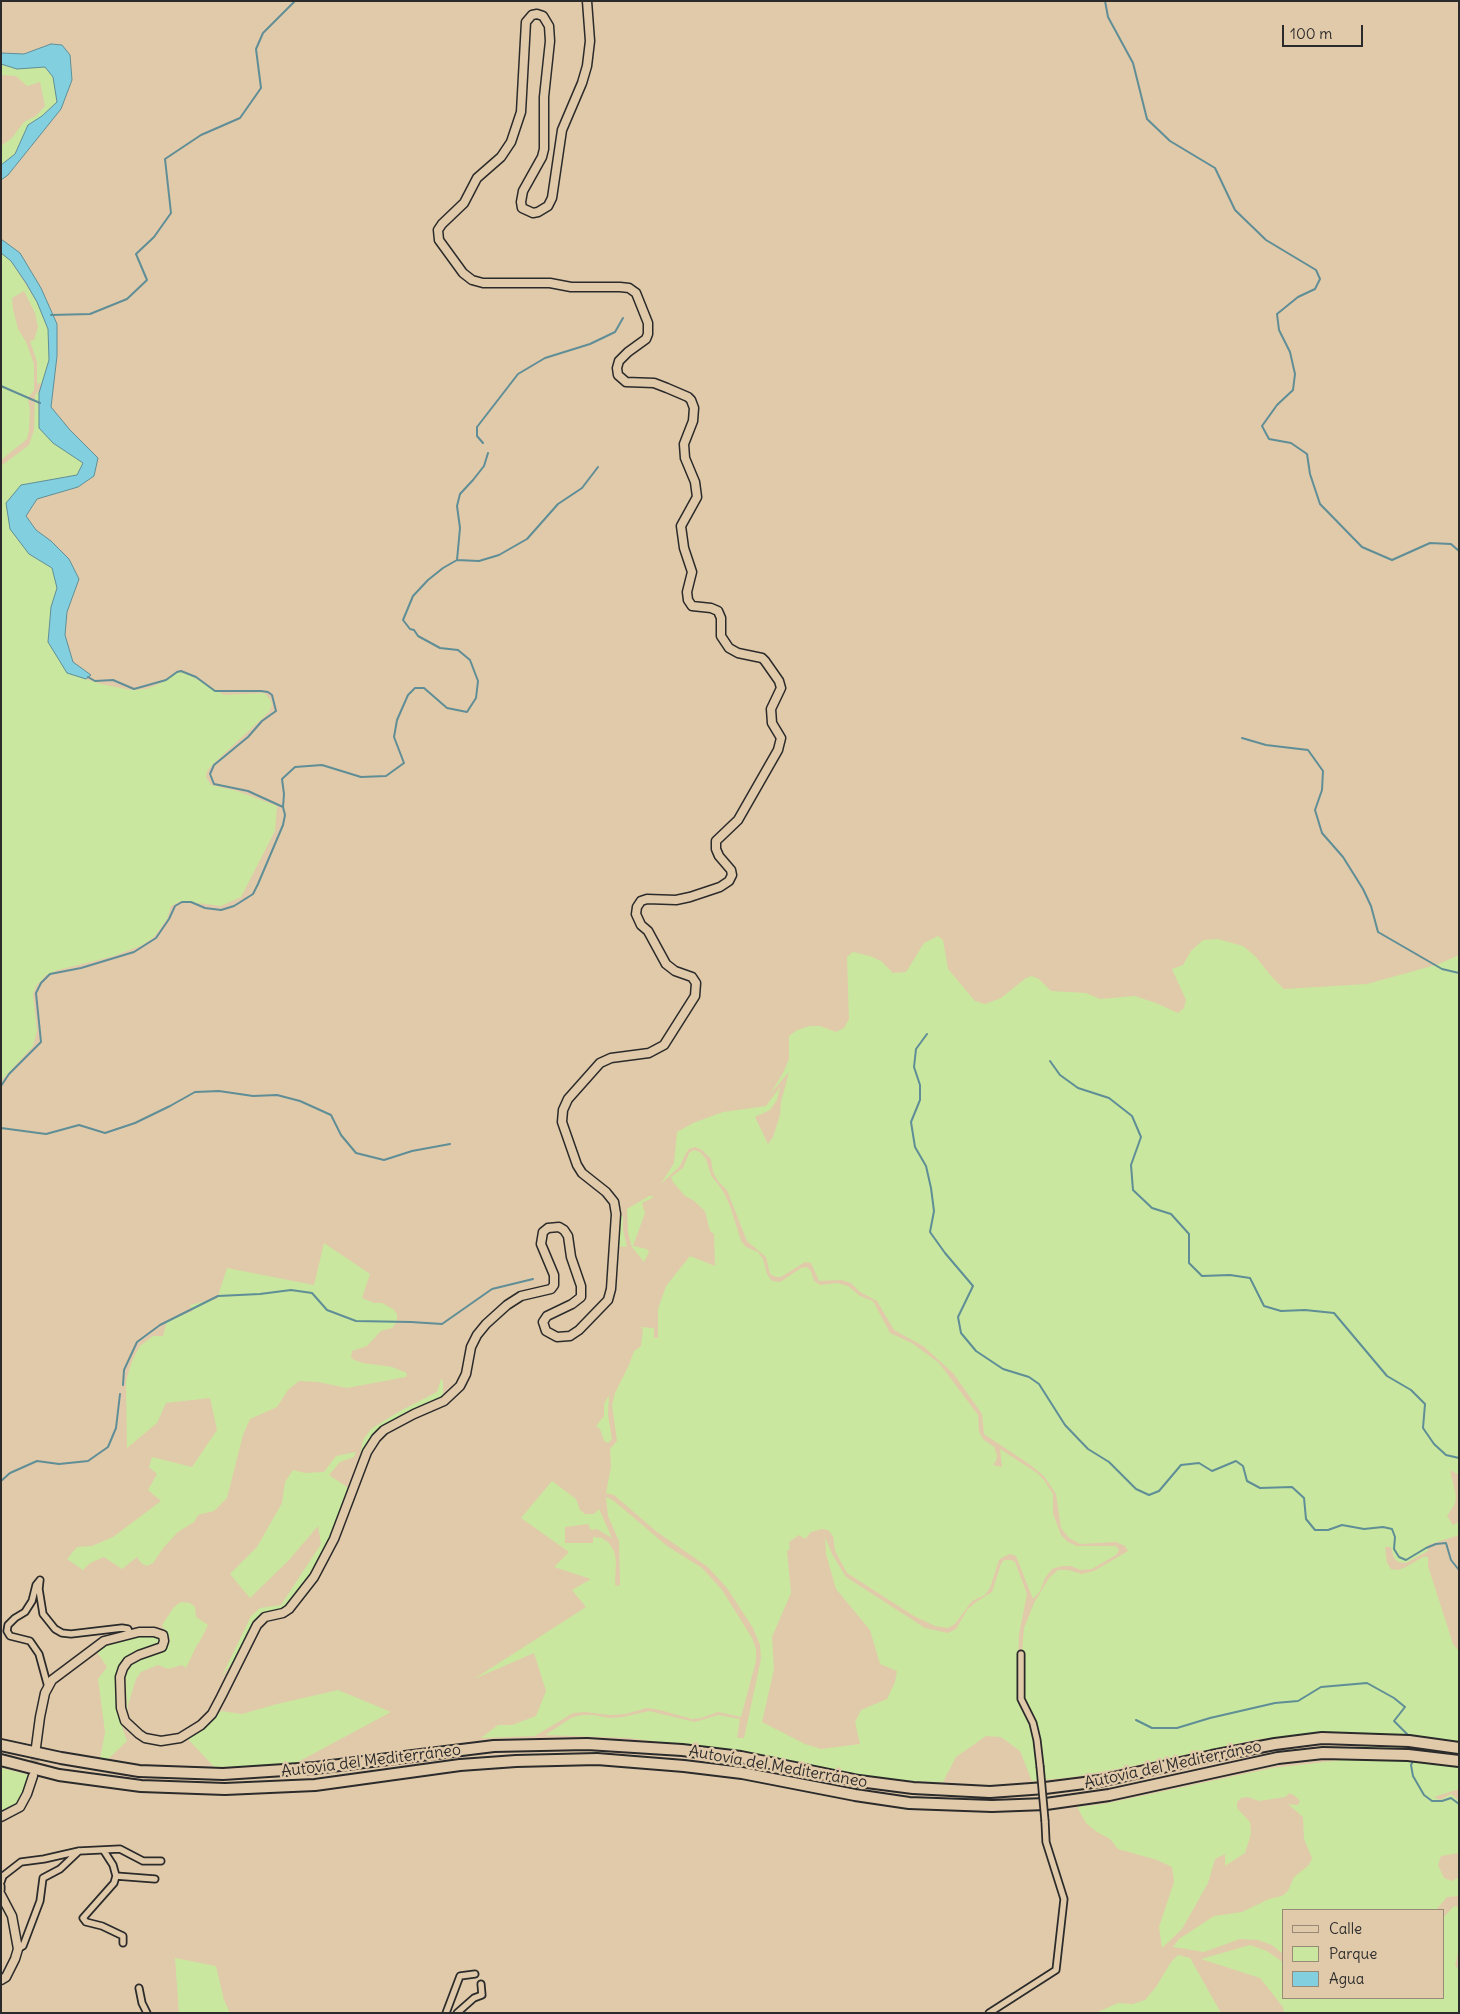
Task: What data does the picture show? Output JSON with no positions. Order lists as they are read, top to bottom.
{
  "streets": {
    "highway": ["Autovía del Mediterráneo"]
  },
  "legend": ["Calle", "Parque", "Agua"],
  "scale_bar": "100 m"
}
